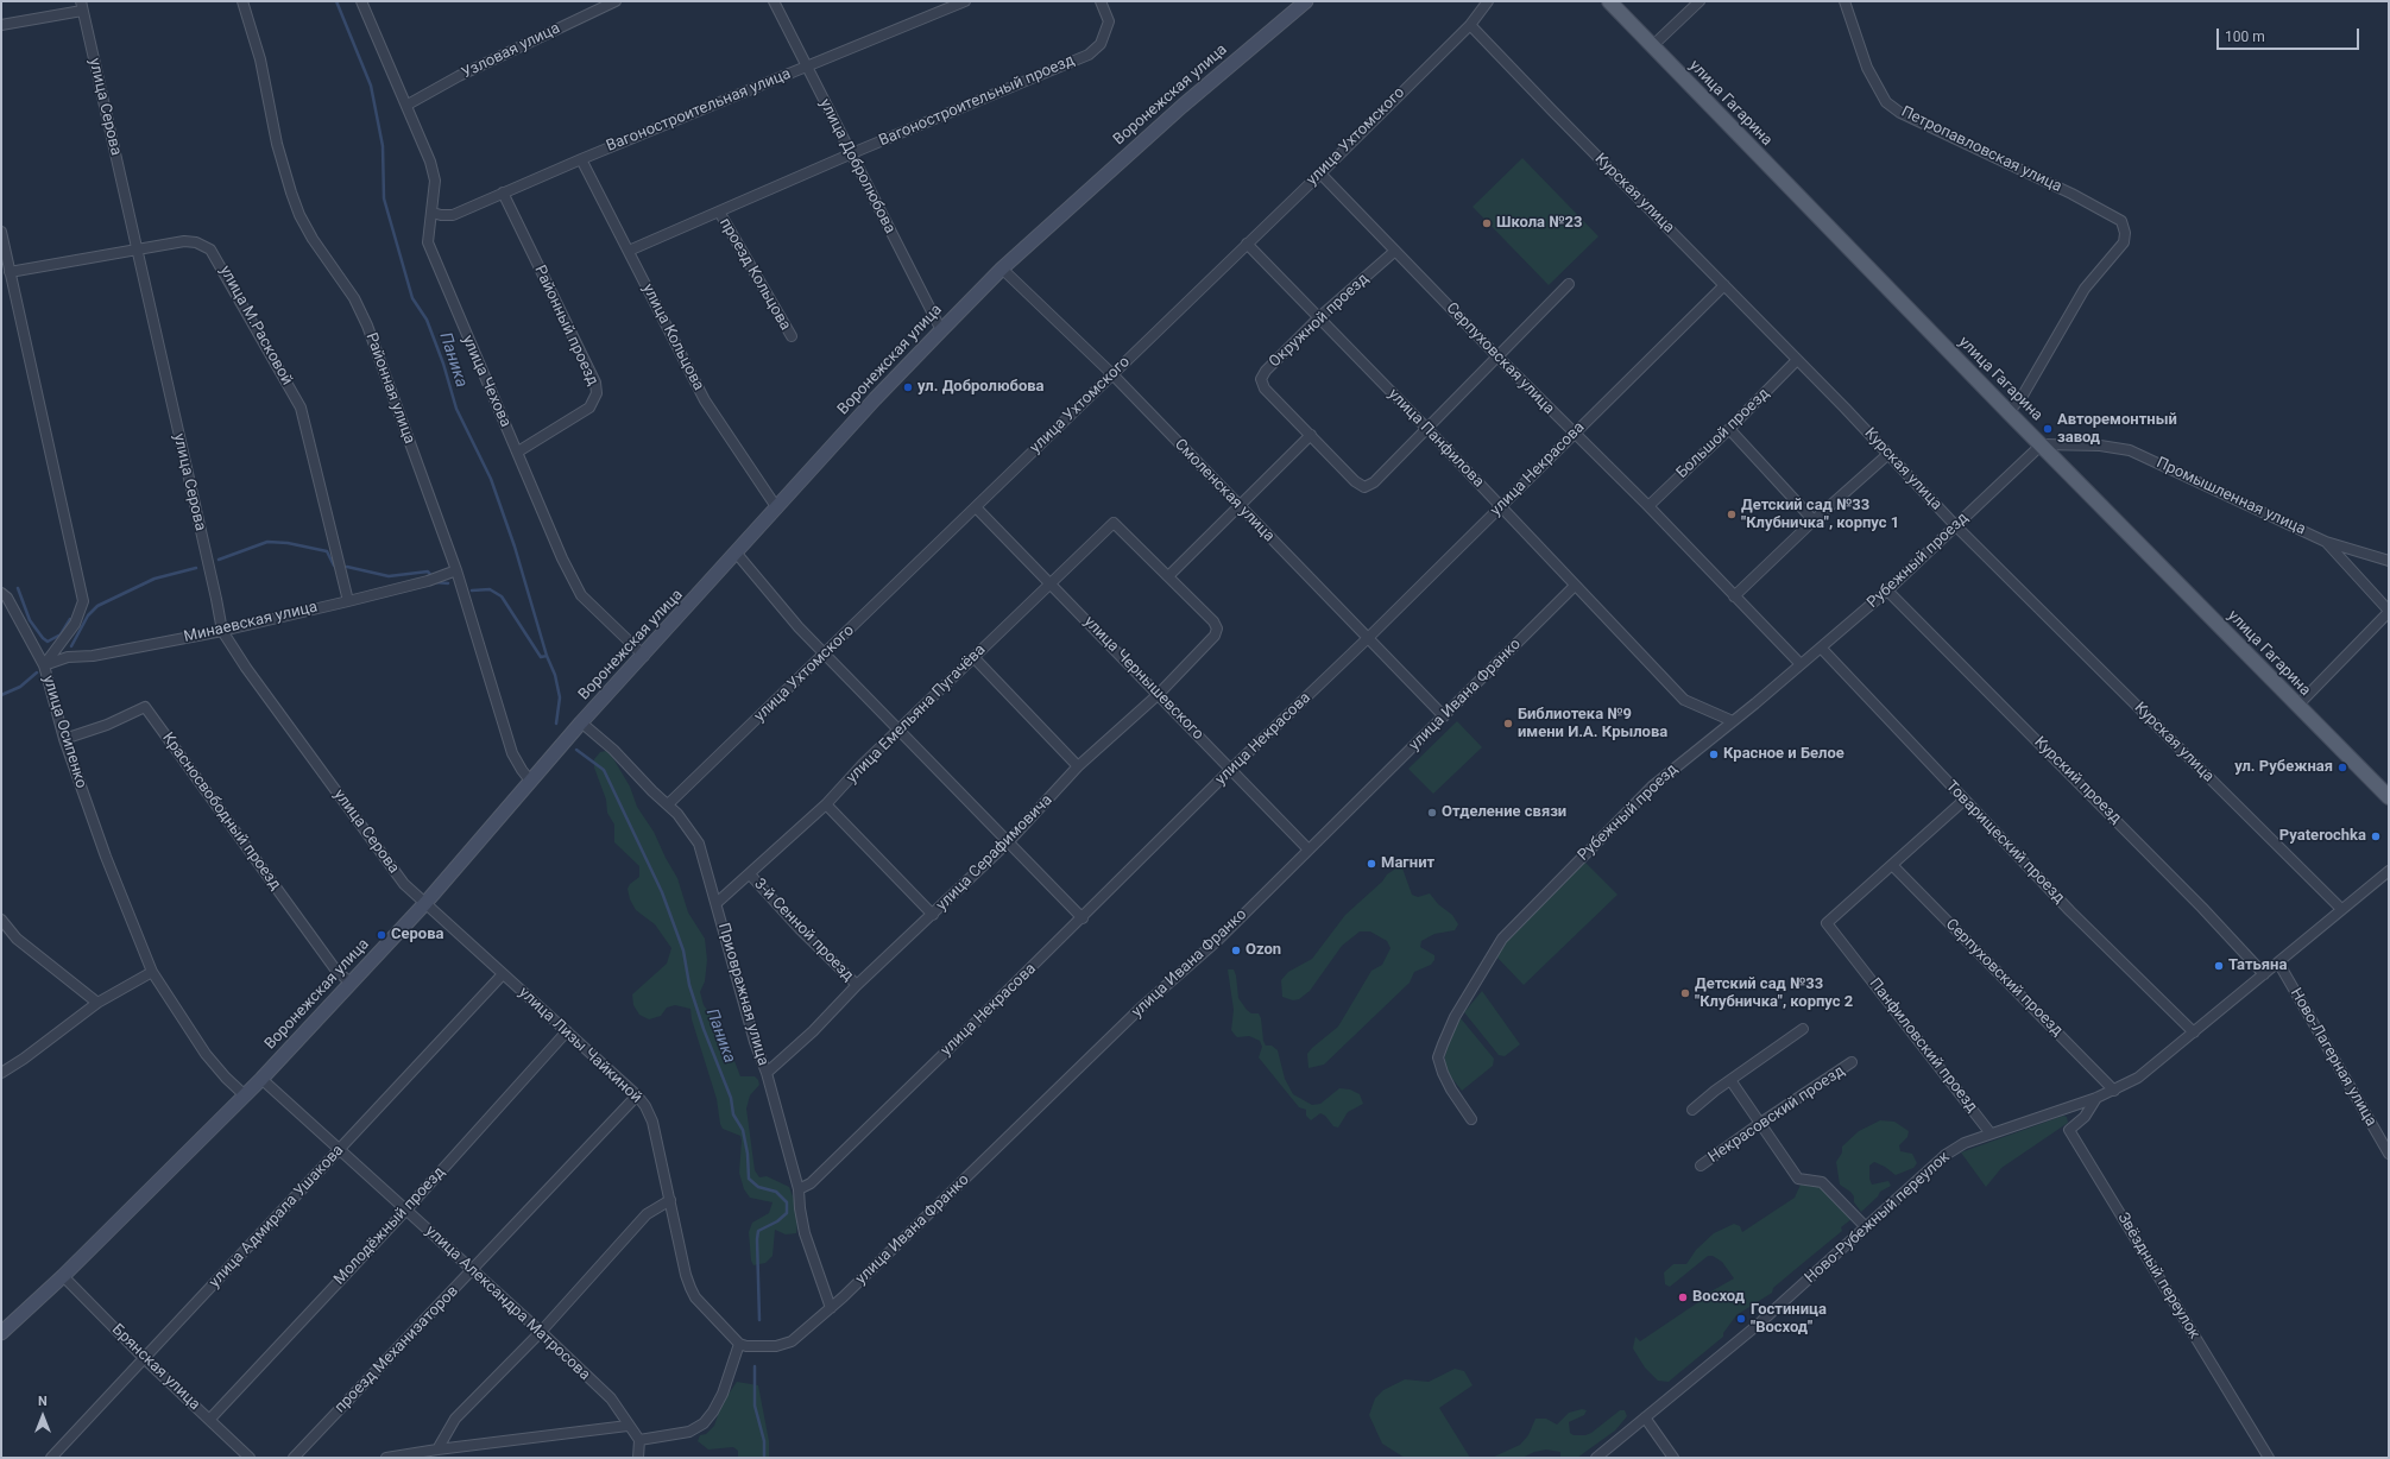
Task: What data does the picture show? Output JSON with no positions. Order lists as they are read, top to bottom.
{
  "streets": {
    "main road": ["улица Гагарина"],
    "street": [
      "Узловая улица",
      "Воронежская улица",
      "Вагоностроительный проезд",
      "улица Серова",
      "Вагоностроительная улица",
      "улица Ухтомского",
      "Петропавловская улица",
      "улица Добролюбова",
      "Курская улица",
      "проезд Кольцова",
      "Окружной проезд",
      "улица М.Расковой",
      "Районный проезд",
      "улица Кольцова",
      "Серпуховская улица",
      "улица Чехова",
      "Районная улица",
      "Большой проезд",
      "улица Панфилова",
      "улица Некрасова",
      "Смоленская улица",
      "Промышленная улица",
      "Рубежный проезд",
      "Минаевская улица",
      "улица Чернышевского",
      "улица Ивана Франко",
      "улица Емельяна Пугачёва",
      "улица Осипенко",
      "Курский проезд",
      "Красносвободный проезд",
      "Товарищеский проезд",
      "улица Серафимовича",
      "3-й Сенной проезд",
      "Серпуховский проезд",
      "Приовражная улица",
      "улица Лизы Чайкиной",
      "Панфиловский проезд",
      "Ново-Лагерная улица",
      "Некрасовский проезд",
      "улица Адмирала Ушакова",
      "Ново-Рубежный переулок",
      "Молодёжный проезд",
      "Звёздный переулок",
      "улица Александра Матросова",
      "проезд Механизаторов",
      "Брянская улица"
    ]
  },
  "crossings": [
    ["Узловая улица", "улица Чехова"],
    ["Воронежская улица", "улица Серова"],
    ["Воронежская улица", "улица Добролюбова"],
    ["Воронежская улица", "улица Кольцова"],
    ["Воронежская улица", "улица Чехова"],
    ["Воронежская улица", "Районная улица"],
    ["Воронежская улица", "Смоленская улица"],
    ["Воронежская улица", "улица Осипенко"],
    ["Воронежская улица", "Красносвободный проезд"],
    ["Воронежская улица", "Приовражная улица"],
    ["Воронежская улица", "улица Лизы Чайкиной"],
    ["Воронежская улица", "улица Александра Матросова"],
    ["Воронежская улица", "Брянская улица"],
    ["Вагоностроительный проезд", "улица Добролюбова"],
    ["Вагоностроительный проезд", "проезд Кольцова"],
    ["Вагоностроительный проезд", "улица Кольцова"],
    ["улица Гагарина", "Петропавловская улица"],
    ["улица Гагарина", "Промышленная улица"],
    ["улица Гагарина", "Рубежный проезд"],
    ["улица Серова", "улица М.Расковой"],
    ["улица Серова", "Минаевская улица"],
    ["улица Серова", "улица Лизы Чайкиной"],
    ["Вагоностроительная улица", "улица Добролюбова"],
    ["Вагоностроительная улица", "Районный проезд"],
    ["Вагоностроительная улица", "улица Кольцова"],
    ["Вагоностроительная улица", "улица Чехова"],
    ["улица Ухтомского", "Курская улица"],
    ["улица Ухтомского", "Серпуховская улица"],
    ["улица Ухтомского", "улица Панфилова"],
    ["улица Ухтомского", "Смоленская улица"],
    ["улица Ухтомского", "улица Чернышевского"],
    ["улица Ухтомского", "Приовражная улица"],
    ["Курская улица", "Большой проезд"],
    ["Курская улица", "улица Некрасова"],
    ["Курская улица", "Рубежный проезд"],
    ["Курская улица", "Ново-Рубежный переулок"],
    ["Окружной проезд", "Серпуховская улица"],
    ["Окружной проезд", "улица Панфилова"],
    ["улица М.Расковой", "Минаевская улица"],
    ["улица М.Расковой", "улица Осипенко"],
    ["Районный проезд", "улица Чехова"],
    ["Серпуховская улица", "Большой проезд"],
    ["Серпуховская улица", "улица Некрасова"],
    ["Серпуховская улица", "Рубежный проезд"],
    ["Районная улица", "Минаевская улица"],
    ["улица Панфилова", "улица Некрасова"],
    ["улица Панфилова", "Рубежный проезд"],
    ["улица Панфилова", "улица Ивана Франко"],
    ["улица Некрасова", "Смоленская улица"],
    ["улица Некрасова", "улица Чернышевского"],
    ["улица Некрасова", "Приовражная улица"],
    ["Смоленская улица", "улица Ивана Франко"],
    ["Промышленная улица", "Рубежный проезд"],
    ["Рубежный проезд", "Курский проезд"],
    ["Рубежный проезд", "Товарищеский проезд"],
    ["Минаевская улица", "улица Осипенко"],
    ["улица Чернышевского", "улица Ивана Франко"],
    ["улица Чернышевского", "улица Емельяна Пугачёва"],
    ["улица Чернышевского", "улица Серафимовича"],
    ["улица Ивана Франко", "Приовражная улица"],
    ["улица Ивана Франко", "улица Лизы Чайкиной"],
    ["улица Емельяна Пугачёва", "улица Серафимовича"],
    ["улица Емельяна Пугачёва", "3-й Сенной проезд"],
    ["улица Емельяна Пугачёва", "Приовражная улица"],
    ["улица Осипенко", "Красносвободный проезд"],
    ["Курский проезд", "Ново-Рубежный переулок"],
    ["Товарищеский проезд", "Панфиловский проезд"],
    ["Товарищеский проезд", "Ново-Рубежный переулок"],
    ["улица Серафимовича", "3-й Сенной проезд"],
    ["улица Серафимовича", "Приовражная улица"],
    ["Серпуховский проезд", "Панфиловский проезд"],
    ["Серпуховский проезд", "Ново-Рубежный переулок"],
    ["улица Лизы Чайкиной", "улица Адмирала Ушакова"],
    ["улица Лизы Чайкиной", "Молодёжный проезд"],
    ["улица Лизы Чайкиной", "проезд Механизаторов"],
    ["Панфиловский проезд", "Ново-Рубежный переулок"],
    ["Ново-Лагерная улица", "Ново-Рубежный переулок"],
    ["улица Адмирала Ушакова", "улица Александра Матросова"],
    ["улица Адмирала Ушакова", "Брянская улица"],
    ["Ново-Рубежный переулок", "Звёздный переулок"],
    ["Молодёжный проезд", "улица Александра Матросова"],
    ["Молодёжный проезд", "Брянская улица"],
    ["улица Александра Матросова", "проезд Механизаторов"]
  ],
  "water": ["Паника"],
  "places": [
    "Школа №23",
    "ул. Добролюбова",
    "Авторемонтный завод",
    "Детский сад №33 \"Клубничка\", корпус 1",
    "Библиотека №9 имени И.А. Крылова",
    "Красное и Белое",
    "ул. Рубежная",
    "Отделение связи",
    "Pyaterochka",
    "Магнит",
    "Серова",
    "Ozon",
    "Татьяна",
    "Детский сад №33 \"Клубничка\", корпус 2",
    "Восход",
    "Гостиница \"Восход\""
  ],
  "scale_bar": "100 m",
  "north": "top"
}
